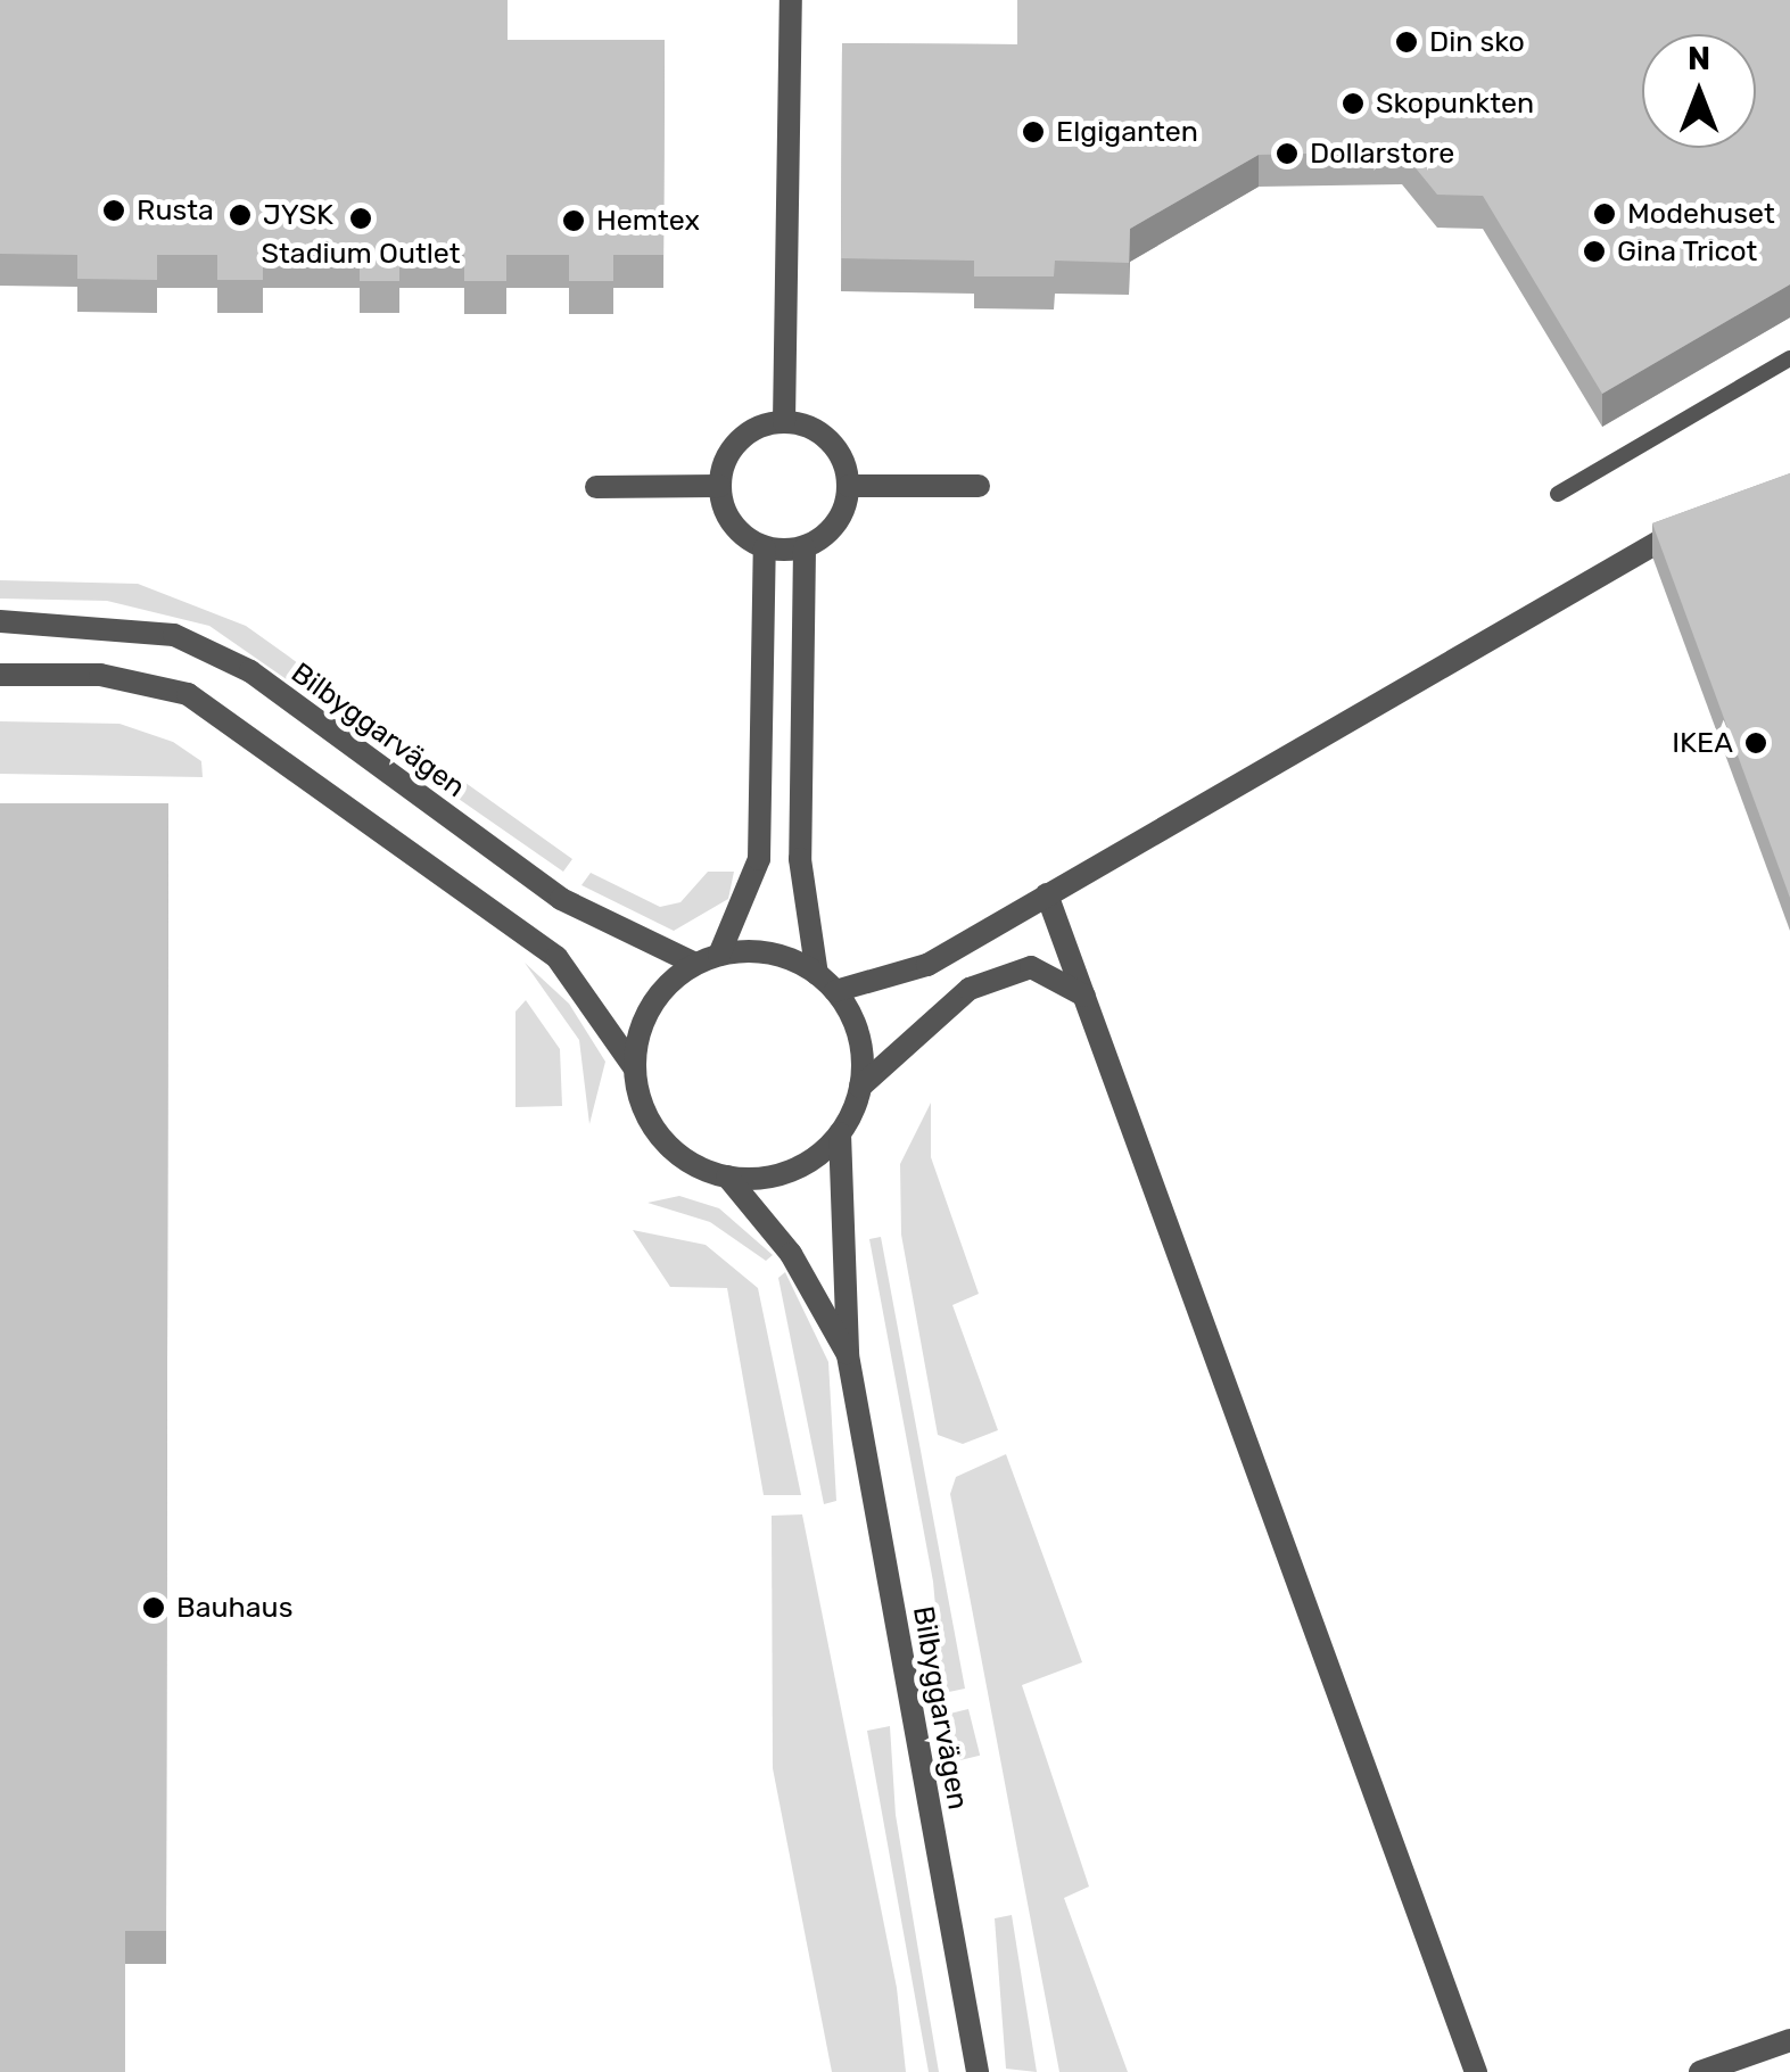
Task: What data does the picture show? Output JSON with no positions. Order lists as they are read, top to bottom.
{
  "streets": {
    "street": ["Bilbyggarvägen"]
  },
  "places": [
    "Din sko",
    "Skopunkten",
    "Elgiganten",
    "Dollarstore",
    "Rusta",
    "Modehuset",
    "JYSK",
    "Stadium Outlet",
    "Hemtex",
    "Gina Tricot",
    "IKEA",
    "Bauhaus"
  ],
  "north": "top"
}
